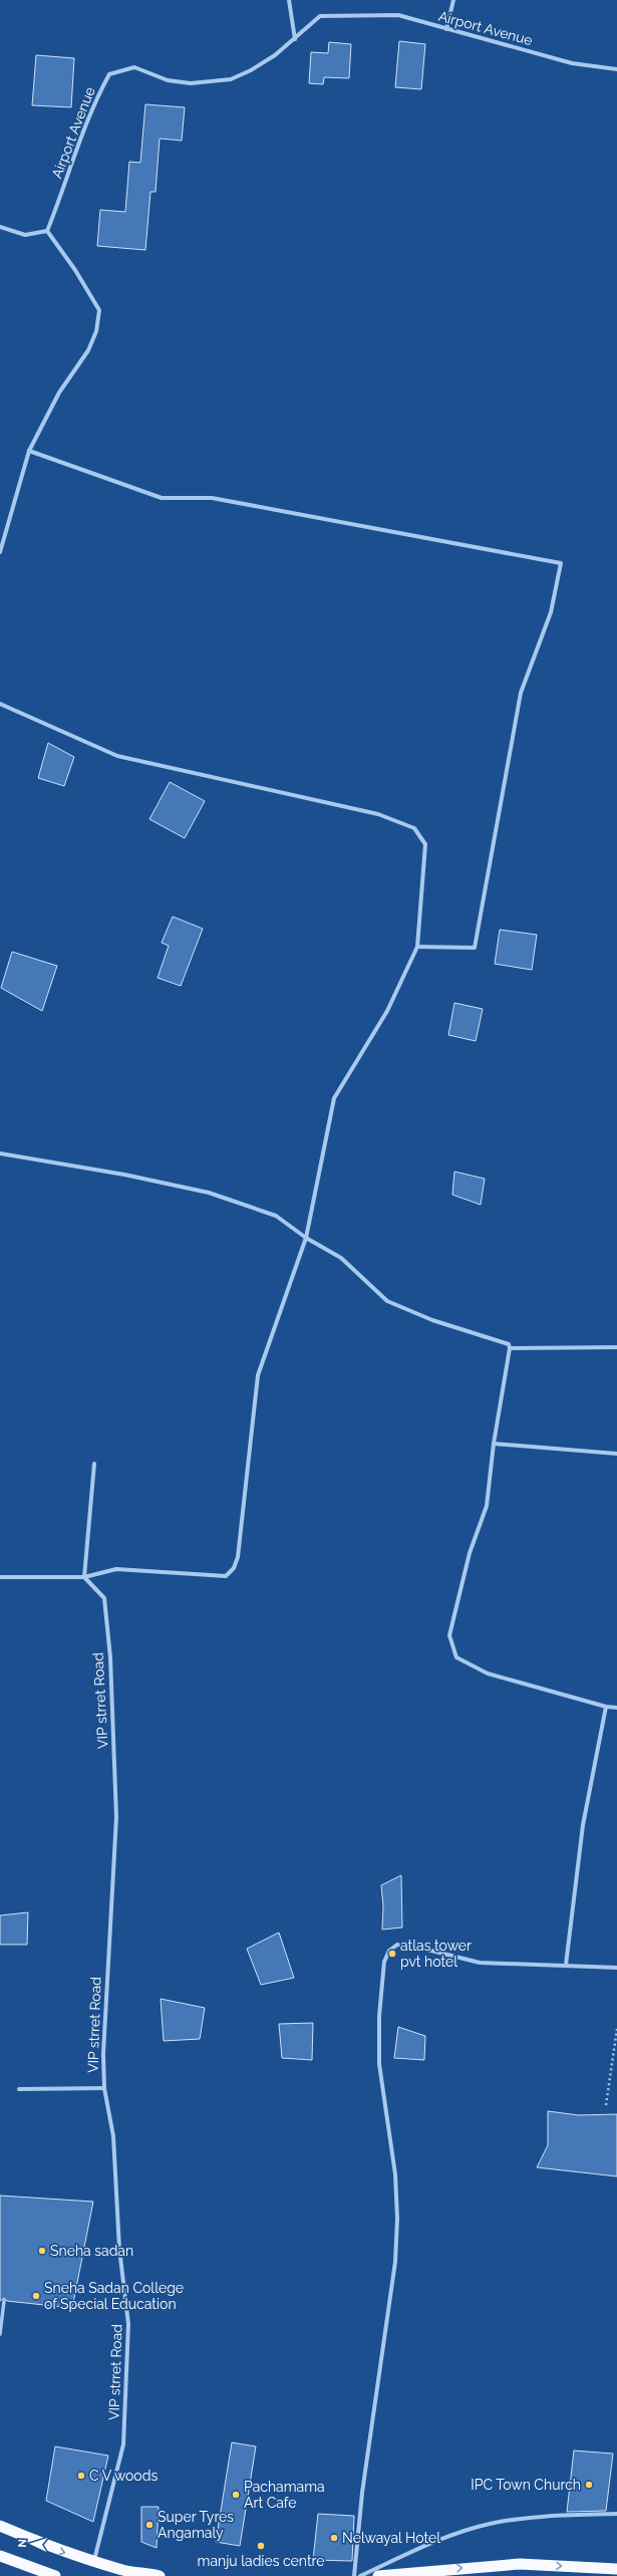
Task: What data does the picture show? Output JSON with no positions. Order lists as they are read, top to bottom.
{
  "streets": {
    "street": ["Airport Avenue", "VIP strret Road"]
  },
  "places": [
    "atlas tower pvt hotel",
    "Sneha sadan",
    "Sneha Sadan College of Special Education",
    "C V woods",
    "IPC Town Church",
    "Pachamama Art Cafe",
    "Super Tyres Angamaly",
    "Nelwayal Hotel",
    "manju ladies centre"
  ],
  "north": "left"
}
